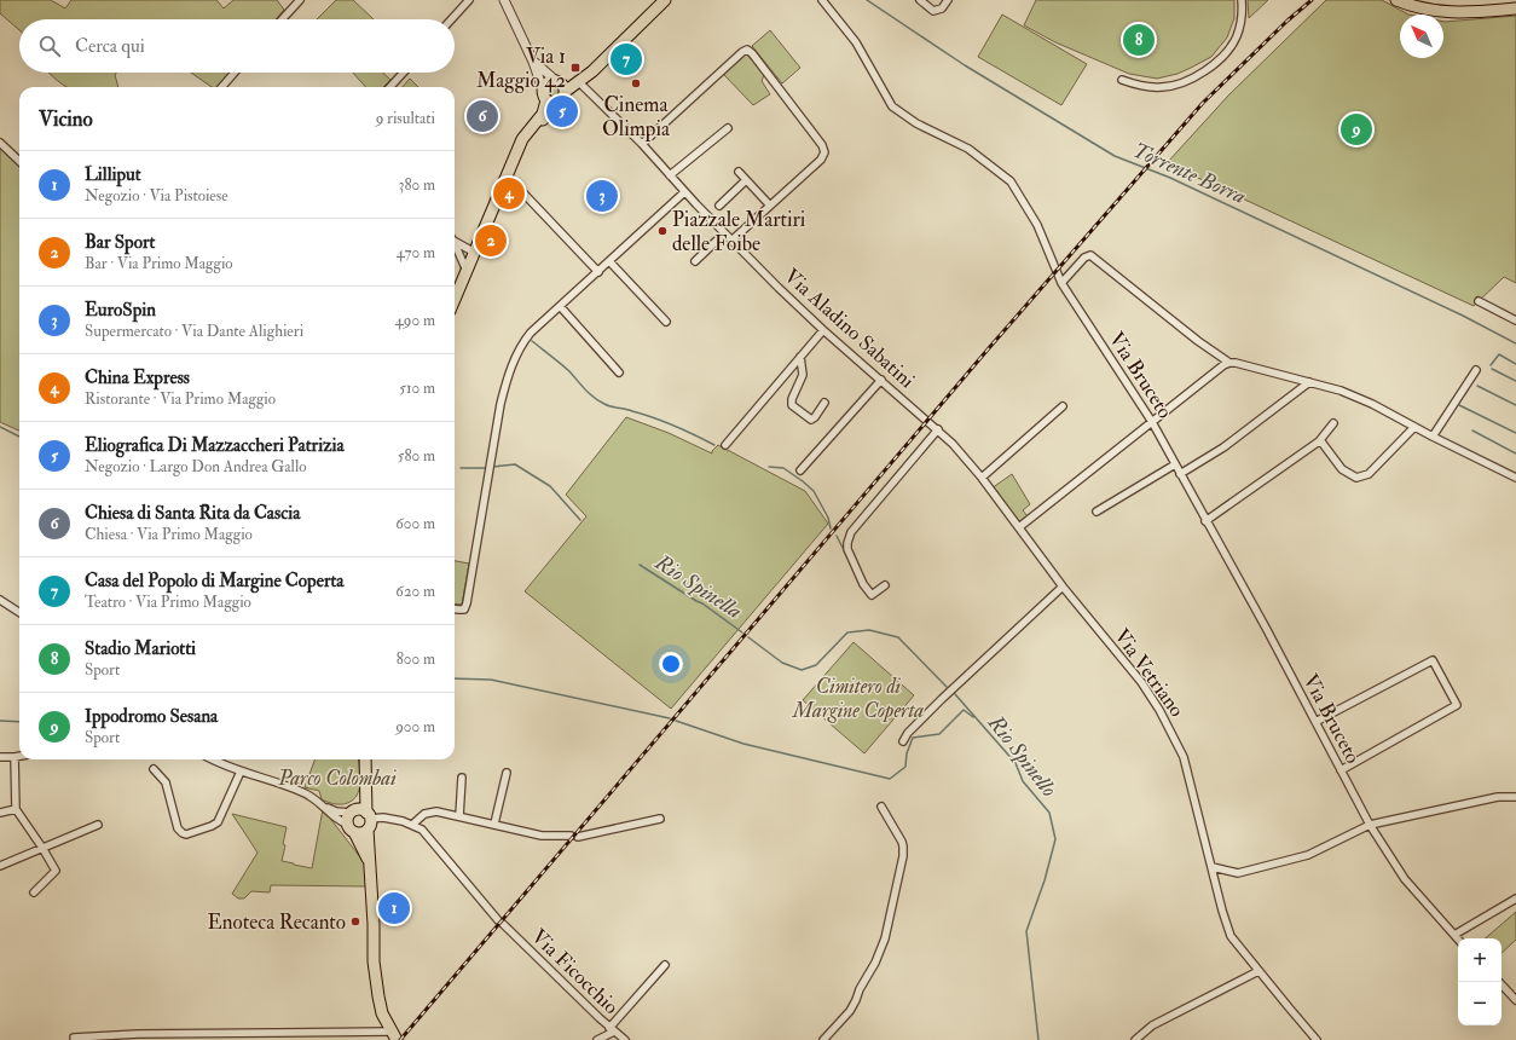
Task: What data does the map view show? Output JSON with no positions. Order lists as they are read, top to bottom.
{
  "streets": {
    "street": [
      "Via Aladino Sabatini",
      "Via Bruceto",
      "Via Vetriano",
      "Via Ficocchio"
    ]
  },
  "crossings": [
    ["Via Aladino Sabatini", "Via Vetriano"]
  ],
  "water": ["Torrente Borra", "Rio Spinella", "Rio Spinello"],
  "parks": ["Cimitero di Margine Coperta", "Parco Colombai"],
  "places": {
    "transit": ["Via 1 Maggio 42"],
    "other": ["Cinema Olimpia", "Piazzale Martiri delle Foibe", "Enoteca Recanto"]
  },
  "north": "top left",
  "page": {
    "search": "Cerca qui",
    "pins": [
      "8",
      "7",
      "5",
      "6",
      "9",
      "4",
      "3",
      "2",
      "1"
    ],
    "heading": ["Vicino", "9 risultati"],
    "list": [
      {
        "mark": "1",
        "name": "Lilliput",
        "note": "Negozio · Via Pistoiese",
        "value": "380 m"
      },
      {
        "mark": "2",
        "name": "Bar Sport",
        "note": "Bar · Via Primo Maggio",
        "value": "470 m"
      },
      {
        "mark": "3",
        "name": "EuroSpin",
        "note": "Supermercato · Via Dante Alighieri",
        "value": "490 m"
      },
      {
        "mark": "4",
        "name": "China Express",
        "note": "Ristorante · Via Primo Maggio",
        "value": "510 m"
      },
      {
        "mark": "5",
        "name": "Eliografica Di Mazzaccheri Patrizia",
        "note": "Negozio · Largo Don Andrea Gallo",
        "value": "580 m"
      },
      {
        "mark": "6",
        "name": "Chiesa di Santa Rita da Cascia",
        "note": "Chiesa · Via Primo Maggio",
        "value": "600 m"
      },
      {
        "mark": "7",
        "name": "Casa del Popolo di Margine Coperta",
        "note": "Teatro · Via Primo Maggio",
        "value": "620 m"
      },
      {
        "mark": "8",
        "name": "Stadio Mariotti",
        "note": "Sport",
        "value": "800 m"
      },
      {
        "mark": "9",
        "name": "Ippodromo Sesana",
        "note": "Sport",
        "value": "900 m"
      }
    ],
    "map_buttons": ["+", "−"]
  }
}
